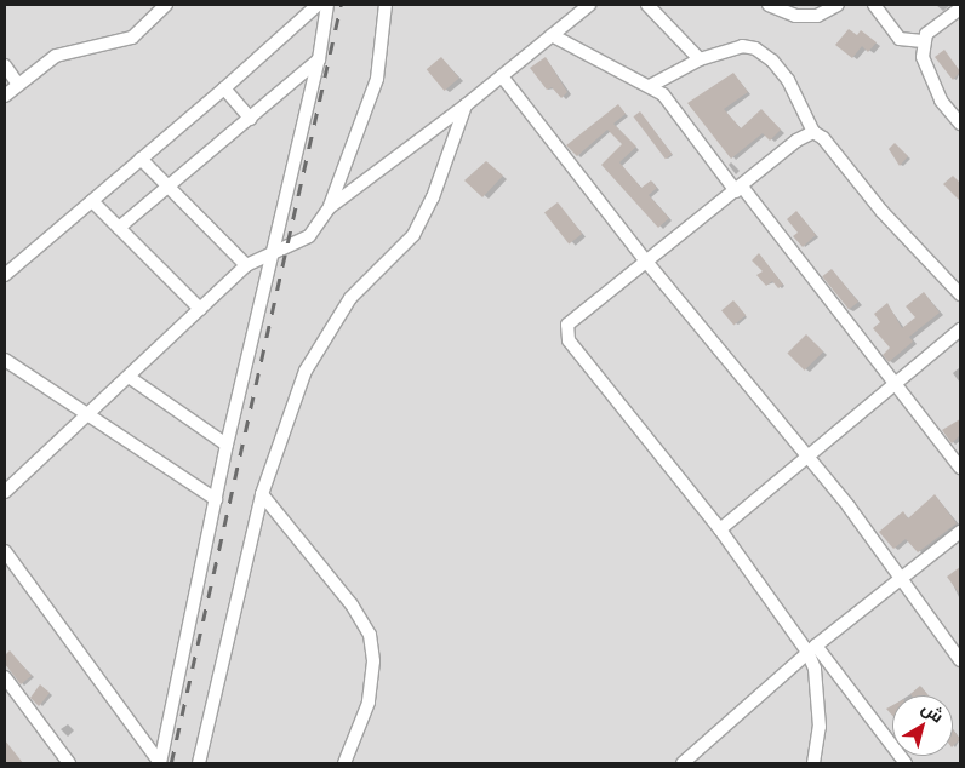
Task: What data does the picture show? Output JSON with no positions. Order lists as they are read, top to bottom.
{
  "north": "top right"
}
